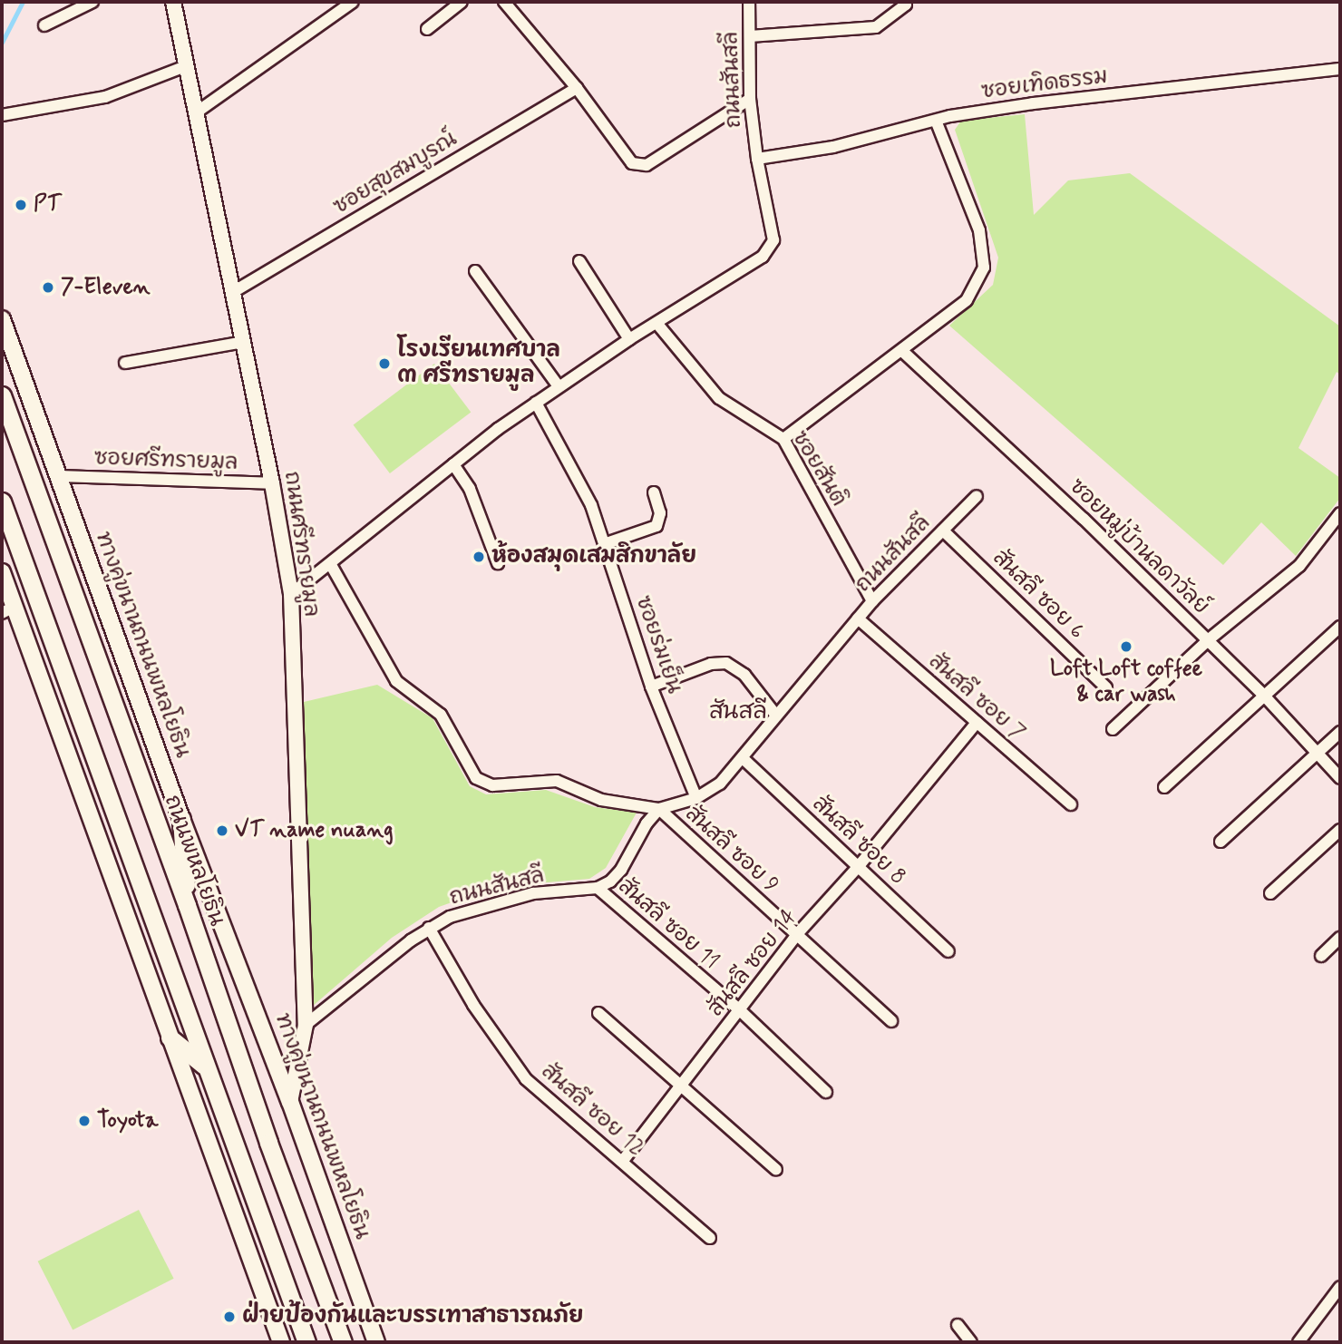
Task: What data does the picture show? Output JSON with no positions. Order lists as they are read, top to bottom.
{
  "streets": {
    "main road": ["ทางคู่ขนานถนนพหลโยธิน", "ถนนพหลโยธิน"],
    "street": [
      "ถนนสันสลี",
      "ซอยเทิดธรรม",
      "ซอยสุขสมบูรณ์",
      "ซอยศรีทรายมูล",
      "ซอยสันติ",
      "ถนนศรีทรายมูล",
      "ซอยหมู่บ้านลดาวัลย์",
      "สันสลี ซอย 6",
      "ซอยร่มเย็น",
      "สันสลี ซอย 7",
      "สันสลี ซอย 8",
      "สันสลี ซอย 9",
      "สันสลี ซอย 11",
      "สันสลี ซอย 14",
      "สันสลี ซอย 12"
    ]
  },
  "crossings": [
    ["ถนนสันสลี", "ซอยเทิดธรรม"],
    ["ถนนสันสลี", "ซอยสันติ"],
    ["ถนนสันสลี", "ถนนศรีทรายมูล"],
    ["ถนนสันสลี", "สันสลี ซอย 6"],
    ["ถนนสันสลี", "ซอยร่มเย็น"],
    ["ถนนสันสลี", "สันสลี ซอย 7"],
    ["ถนนสันสลี", "สันสลี ซอย 8"],
    ["ถนนสันสลี", "สันสลี ซอย 9"],
    ["ถนนสันสลี", "สันสลี ซอย 11"],
    ["ถนนสันสลี", "สันสลี ซอย 12"],
    ["ซอยสุขสมบูรณ์", "ถนนศรีทรายมูล"],
    ["ซอยศรีทรายมูล", "ถนนศรีทรายมูล"],
    ["ซอยศรีทรายมูล", "ทางคู่ขนานถนนพหลโยธิน"],
    ["ถนนศรีทรายมูล", "ทางคู่ขนานถนนพหลโยธิน"],
    ["สันสลี ซอย 7", "สันสลี ซอย 14"],
    ["สันสลี ซอย 8", "สันสลี ซอย 14"],
    ["สันสลี ซอย 9", "สันสลี ซอย 14"],
    ["สันสลี ซอย 11", "สันสลี ซอย 14"],
    ["สันสลี ซอย 14", "สันสลี ซอย 12"]
  ],
  "districts": ["สันสลี"],
  "places": [
    "PT",
    "7-Eleven",
    "โรงเรียนเทศบาล ๓ ศรีทรายมูล",
    "ห้องสมุดเสมสิกขาลัย",
    "Loft Loft coffee & car wash",
    "VT name nuang",
    "Toyota",
    "ฝ่ายป้องกันและบรรเทาสาธารณภัย"
  ]
}
